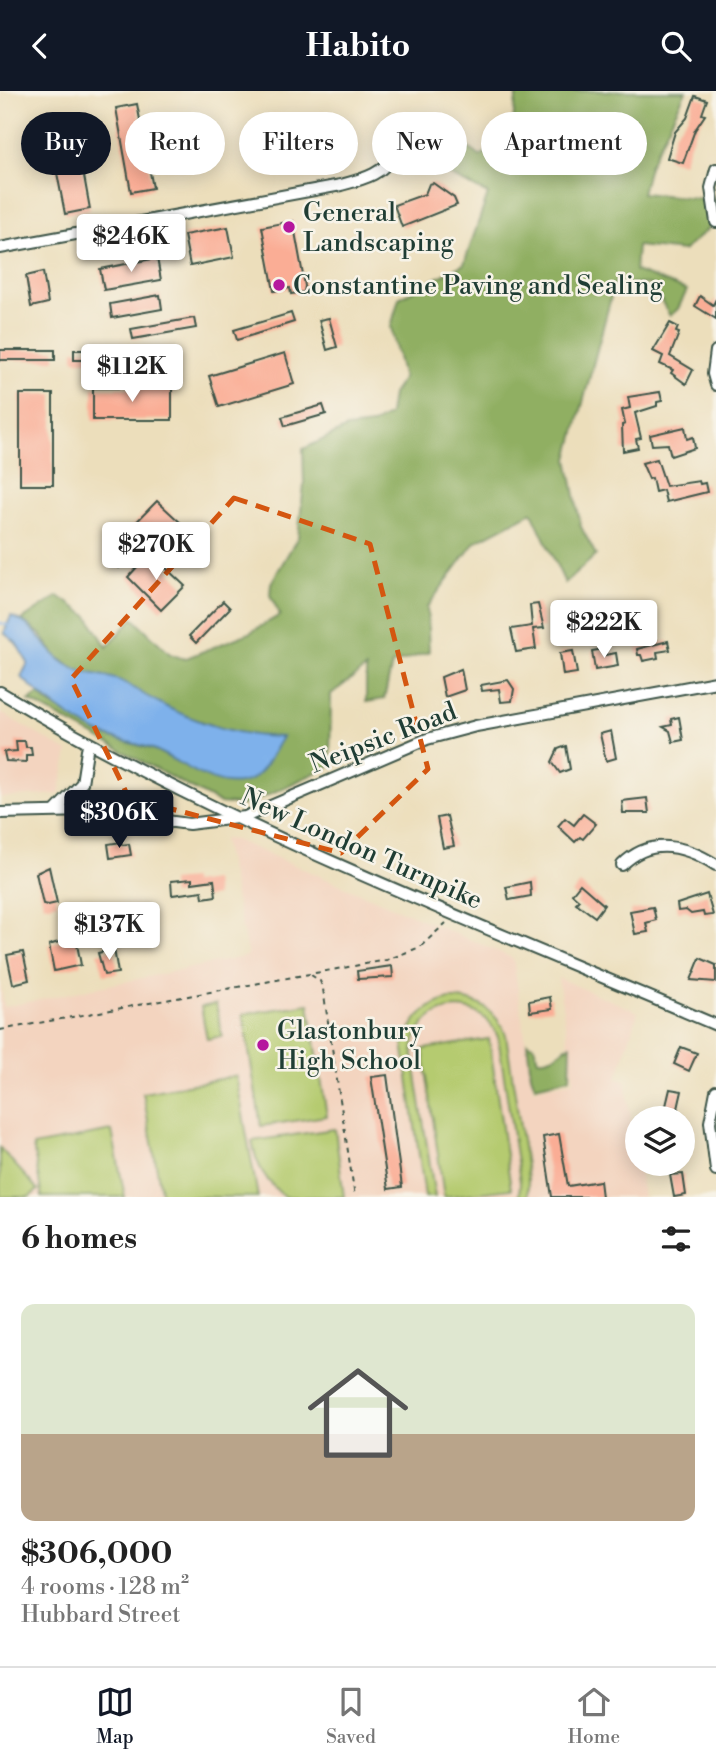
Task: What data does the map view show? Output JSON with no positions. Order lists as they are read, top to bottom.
{
  "streets": {
    "street": ["Neipsic Road", "New London Turnpike"]
  },
  "crossings": [
    ["Neipsic Road", "New London Turnpike"]
  ],
  "places": ["General Landscaping", "Constantine Paving and Sealing", "Glastonbury High School"],
  "page": {
    "header": "Habito",
    "chip": [
      "Buy",
      "Rent",
      "Filters",
      "New",
      "Apartment"
    ],
    "price": [
      "$246K",
      "$112K",
      "$270K",
      "$222K",
      "$306K",
      "$137K"
    ],
    "heading": "6 homes",
    "list": [
      {
        "name": "$306,000",
        "note": "4 rooms · 128 m² · Hubbard Street"
      }
    ],
    "tabs": ["Map", "Saved", "Home"]
  }
}
